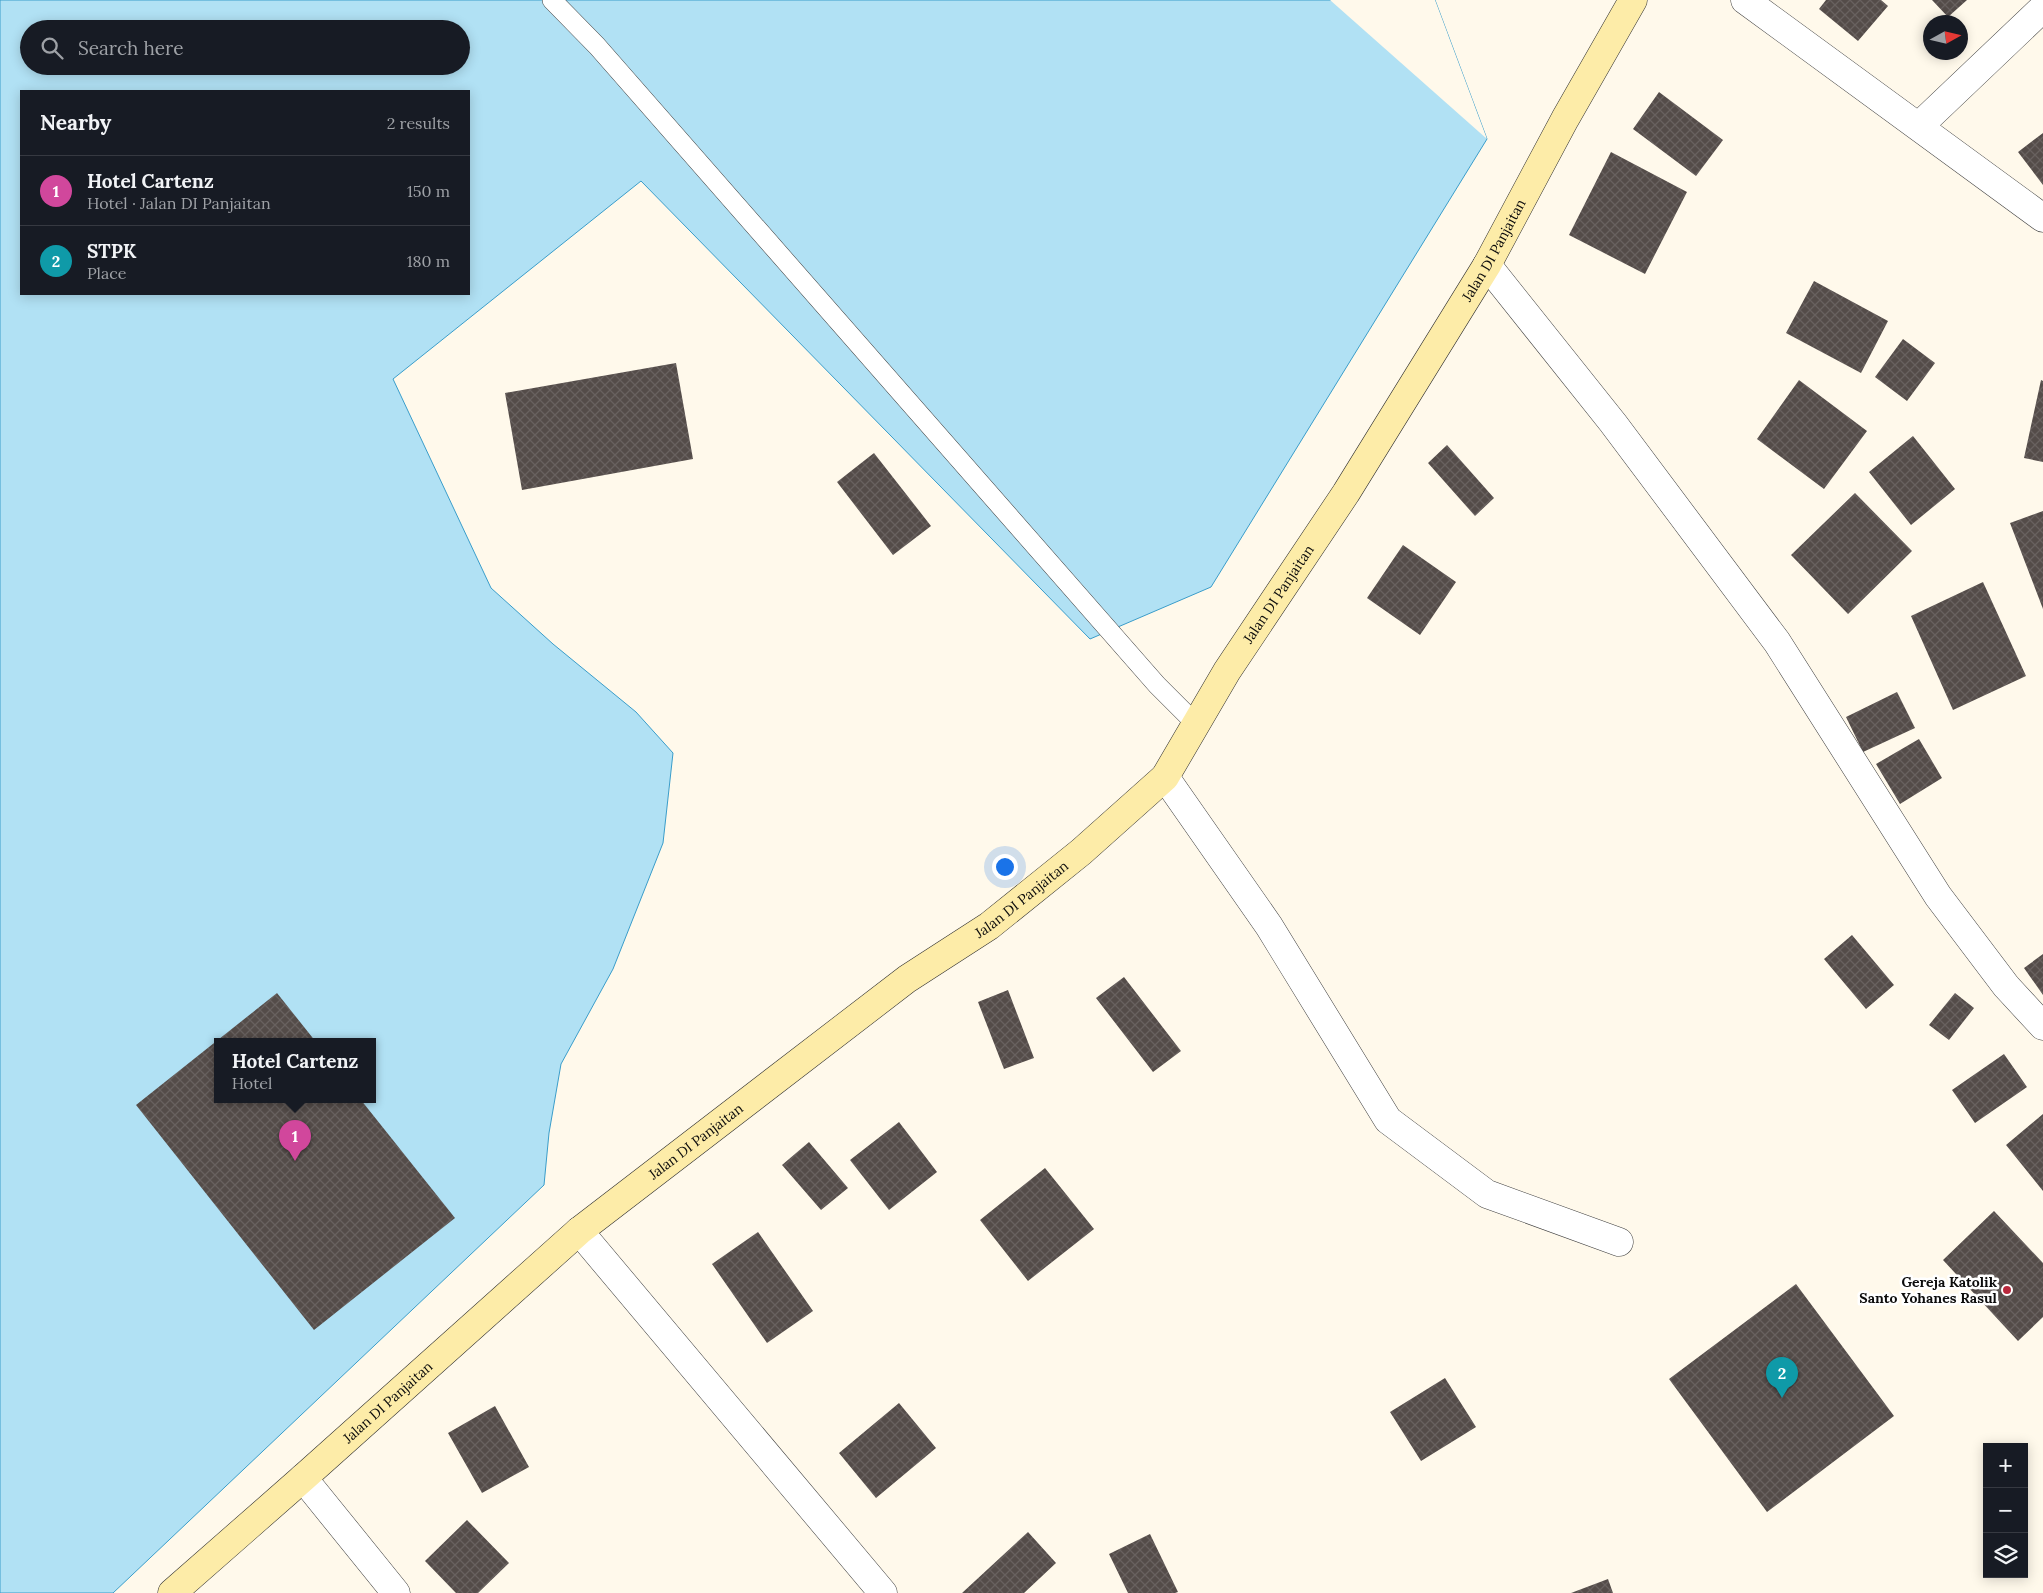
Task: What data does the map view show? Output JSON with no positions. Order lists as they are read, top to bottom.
{
  "streets": {
    "main road": ["Jalan DI Panjaitan"]
  },
  "places": ["Gereja Katolik Santo Yohanes Rasul"],
  "north": "right",
  "page": {
    "search": "Search here",
    "heading": ["Nearby", "2 results"],
    "list": [
      {
        "mark": "1",
        "name": "Hotel Cartenz",
        "note": "Hotel · Jalan DI Panjaitan",
        "value": "150 m"
      },
      {
        "mark": "2",
        "name": "STPK",
        "note": "Place",
        "value": "180 m"
      }
    ],
    "popup": ["Hotel Cartenz", "Hotel"],
    "pins": ["1", "2"],
    "map_buttons": ["+", "−"]
  }
}
